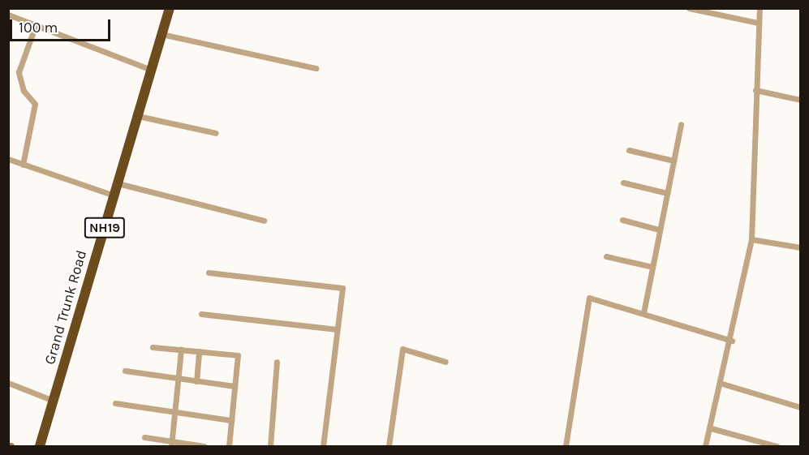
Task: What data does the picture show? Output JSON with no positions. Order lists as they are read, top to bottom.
{
  "streets": {
    "highway": ["NH19", "Grand Trunk Road"]
  },
  "scale_bar": "100 m"
}
